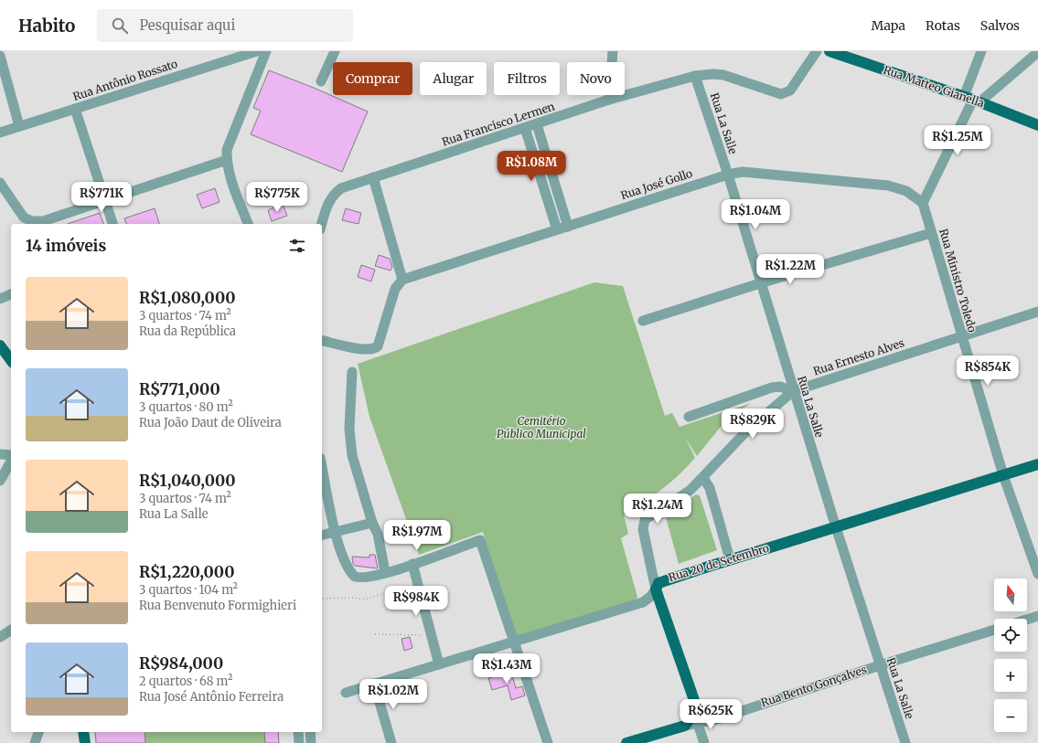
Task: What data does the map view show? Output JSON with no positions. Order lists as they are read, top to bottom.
{
  "streets": {
    "main road": ["Rua Matteo Gianella", "Rua 20 de Setembro", "Rua Bento Gonçalves"],
    "street": [
      "Rua Antônio Rossato",
      "Rua La Salle",
      "Rua Francisco Lermen",
      "Rua José Gollo",
      "Rua Ministro Toledo",
      "Rua Ernesto Alves"
    ]
  },
  "crossings": [
    ["Rua La Salle", "Rua Francisco Lermen"],
    ["Rua La Salle", "Rua José Gollo"],
    ["Rua La Salle", "Rua Ernesto Alves"],
    ["Rua La Salle", "Rua 20 de Setembro"],
    ["Rua La Salle", "Rua Bento Gonçalves"],
    ["Rua José Gollo", "Rua Ministro Toledo"],
    ["Rua Ministro Toledo", "Rua Ernesto Alves"],
    ["Rua Ministro Toledo", "Rua 20 de Setembro"]
  ],
  "parks": ["Cemitério Público Municipal"],
  "north": "top",
  "page": {
    "header": "Habito",
    "search": "Pesquisar aqui",
    "nav": ["Mapa", "Rotas", "Salvos"],
    "chip": [
      "Comprar",
      "Alugar",
      "Filtros",
      "Novo"
    ],
    "price": [
      "R$1.25M",
      "R$1.08M",
      "R$771K",
      "R$775K",
      "R$1.04M",
      "R$1.22M",
      "R$854K",
      "R$829K",
      "R$1.24M",
      "R$1.97M",
      "R$984K",
      "R$1.43M",
      "R$1.02M",
      "R$625K"
    ],
    "heading": "14 imóveis",
    "list": [
      {
        "name": "R$1,080,000",
        "note": "3 quartos · 74 m² · Rua da República"
      },
      {
        "name": "R$771,000",
        "note": "3 quartos · 80 m² · Rua João Daut de Oliveira"
      },
      {
        "name": "R$1,040,000",
        "note": "3 quartos · 74 m² · Rua La Salle"
      },
      {
        "name": "R$1,220,000",
        "note": "3 quartos · 104 m² · Rua Benvenuto Formighieri"
      },
      {
        "name": "R$984,000",
        "note": "2 quartos · 68 m² · Rua José Antônio Ferreira"
      }
    ],
    "map_buttons": ["+", "−"]
  }
}
